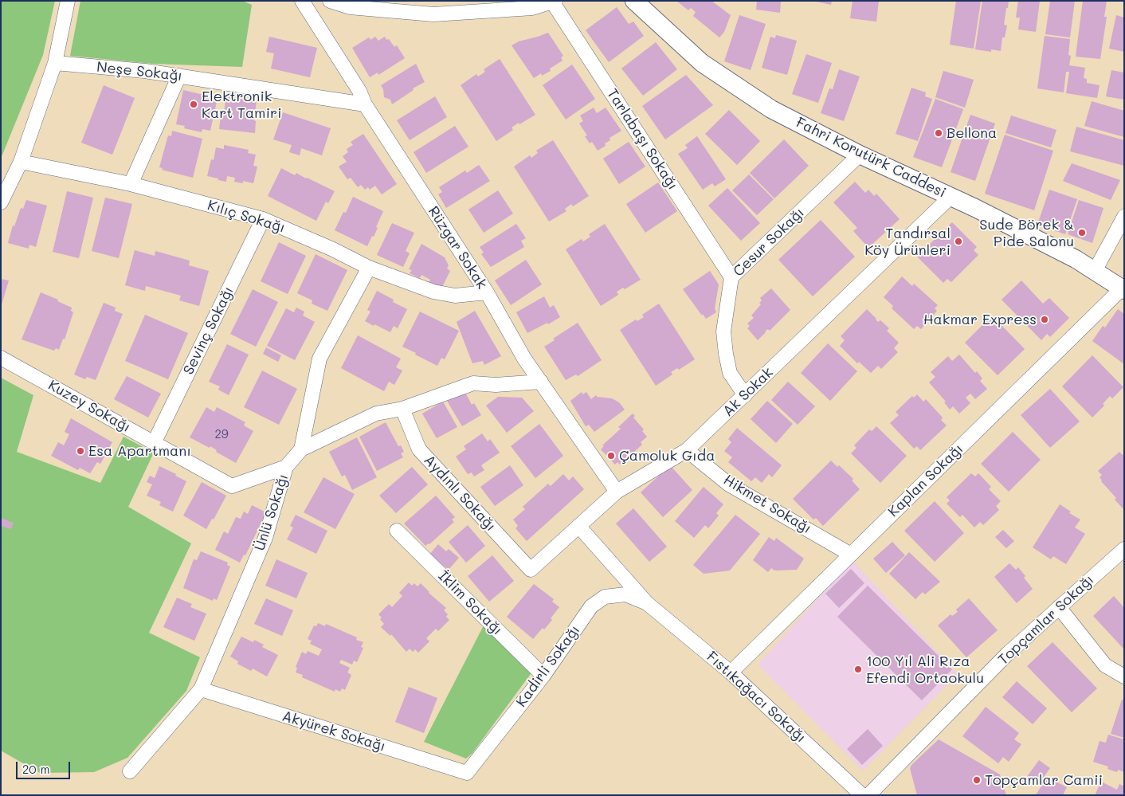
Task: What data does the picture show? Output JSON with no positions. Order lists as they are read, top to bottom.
{
  "streets": {
    "street": [
      "Neşe Sokağı",
      "Tarlabaşı Sokağı",
      "Fahri Korutürk Caddesi",
      "Kılıç Sokağı",
      "Cesur Sokağı",
      "Rüzgar Sokak",
      "Sevinç Sokağı",
      "Ak Sokak",
      "Kuzey Sokağı",
      "Kaplan Sokağı",
      "Aydınlı Sokağı",
      "Hikmet Sokağı",
      "Ünlü Sokağı",
      "İklim Sokağı",
      "Topçamlar Sokağı",
      "Kadirli Sokağı",
      "Fıstıkağacı Sokağı",
      "Akyürek Sokağı"
    ]
  },
  "crossings": [
    ["Neşe Sokağı", "Rüzgar Sokak"],
    ["Tarlabaşı Sokağı", "Cesur Sokağı"],
    ["Fahri Korutürk Caddesi", "Cesur Sokağı"],
    ["Fahri Korutürk Caddesi", "Ak Sokak"],
    ["Fahri Korutürk Caddesi", "Kaplan Sokağı"],
    ["Kılıç Sokağı", "Rüzgar Sokak"],
    ["Kılıç Sokağı", "Sevinç Sokağı"],
    ["Cesur Sokağı", "Ak Sokak"],
    ["Rüzgar Sokak", "Ak Sokak"],
    ["Rüzgar Sokak", "Ünlü Sokağı"],
    ["Sevinç Sokağı", "Kuzey Sokağı"],
    ["Ak Sokak", "Aydınlı Sokağı"],
    ["Ak Sokak", "Hikmet Sokağı"],
    ["Kuzey Sokağı", "Ünlü Sokağı"],
    ["Kaplan Sokağı", "Hikmet Sokağı"],
    ["Kaplan Sokağı", "Fıstıkağacı Sokağı"],
    ["Aydınlı Sokağı", "Ünlü Sokağı"],
    ["Ünlü Sokağı", "Akyürek Sokağı"],
    ["İklim Sokağı", "Kadirli Sokağı"],
    ["Kadirli Sokağı", "Fıstıkağacı Sokağı"],
    ["Kadirli Sokağı", "Akyürek Sokağı"]
  ],
  "places": [
    "Elektronik Kart Tamiri",
    "Bellona",
    "Sude Börek & Pide Salonu",
    "Tandırsal Köy Ürünleri",
    "Hakmar Express",
    "Esa Apartmanı",
    "Çamoluk Gıda",
    "100 Yıl Ali Rıza Efendi Ortaokulu",
    "Topçamlar Camii"
  ],
  "house_numbers": ["29"],
  "scale_bar": "20 m"
}
